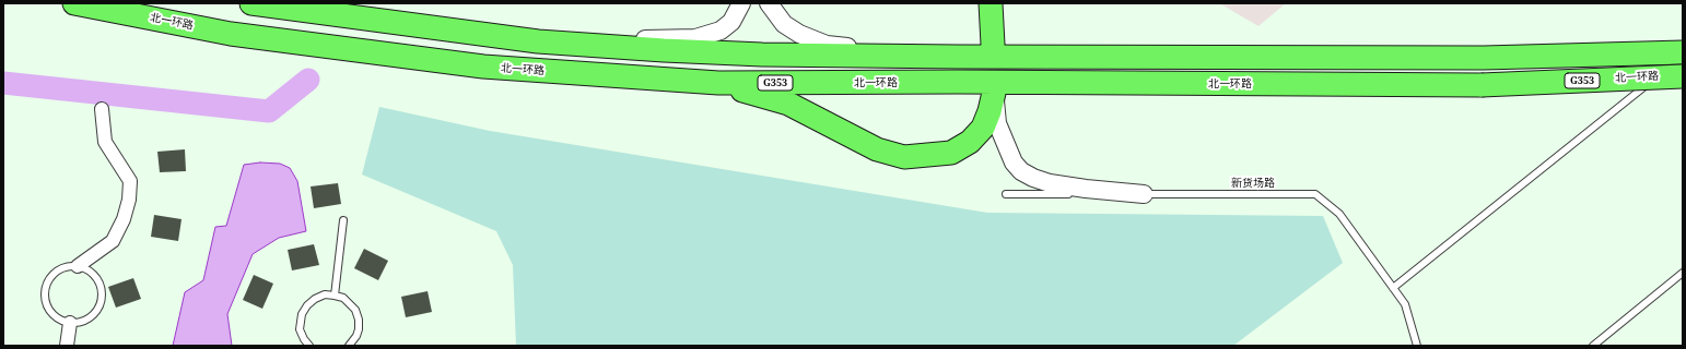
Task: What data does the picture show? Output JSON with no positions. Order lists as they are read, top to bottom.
{
  "streets": {
    "highway": ["北一环路", "G353"],
    "lane": ["新货场路"]
  }
}
